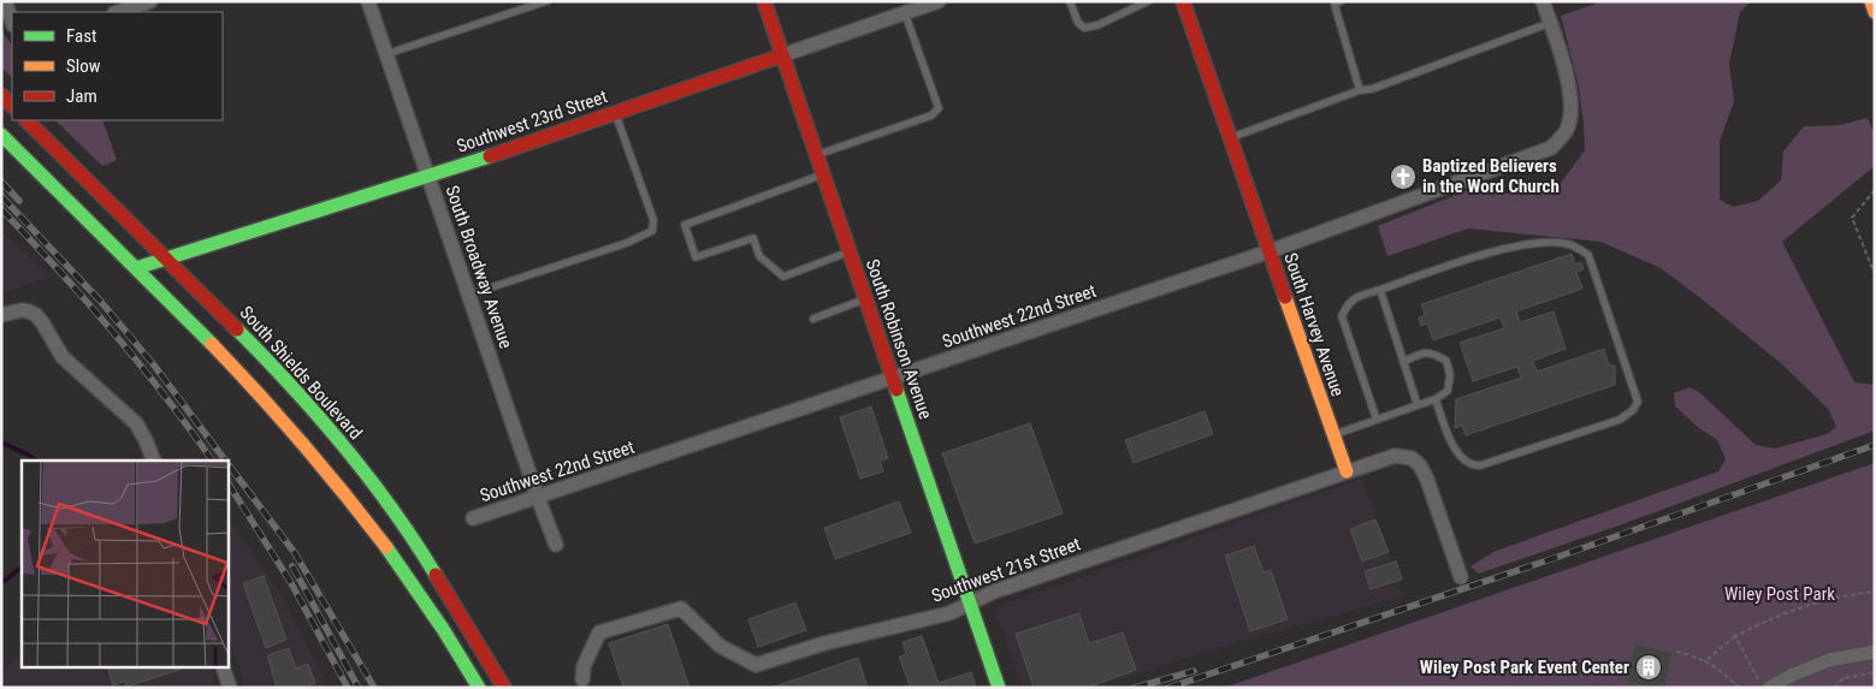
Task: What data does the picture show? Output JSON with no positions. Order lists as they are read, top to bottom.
{
  "streets": {
    "main road": [
      "Southwest 23rd Street",
      "South Harvey Avenue",
      "South Robinson Avenue",
      "South Shields Boulevard"
    ],
    "street": ["South Broadway Avenue", "Southwest 22nd Street", "Southwest 21st Street"]
  },
  "crossings": [
    ["Southwest 23rd Street", "South Broadway Avenue"],
    ["Southwest 23rd Street", "South Robinson Avenue"],
    ["Southwest 23rd Street", "South Shields Boulevard"],
    ["South Broadway Avenue", "Southwest 22nd Street"],
    ["Southwest 22nd Street", "South Harvey Avenue"],
    ["Southwest 22nd Street", "South Robinson Avenue"],
    ["South Harvey Avenue", "Southwest 21st Street"],
    ["South Robinson Avenue", "Southwest 21st Street"]
  ],
  "parks": ["Wiley Post Park"],
  "places": {
    "church": ["Baptized Believers in the Word Church"],
    "building": ["Wiley Post Park Event Center"]
  },
  "legend": ["Fast", "Slow", "Jam"]
}
